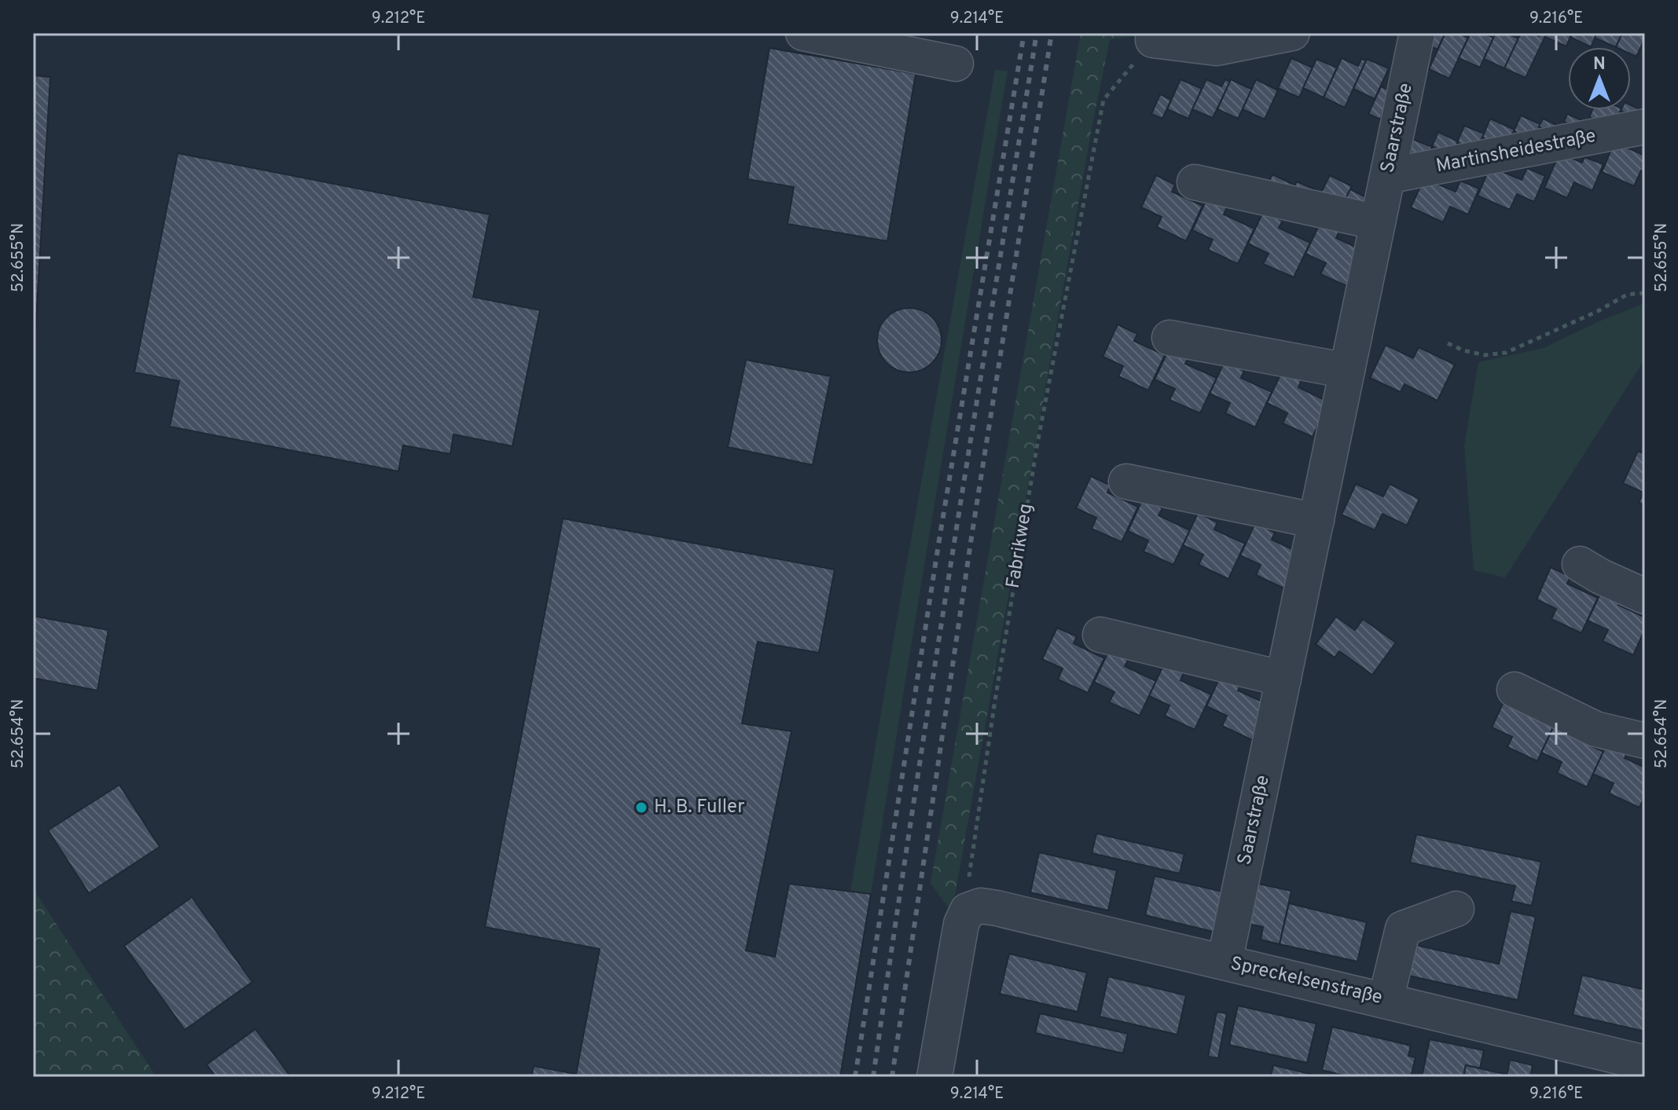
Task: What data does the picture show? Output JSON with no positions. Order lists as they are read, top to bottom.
{
  "streets": {
    "street": ["Saarstraße", "Martinsheidestraße", "Spreckelsenstraße"],
    "path": ["Fabrikweg"]
  },
  "crossings": [
    ["Saarstraße", "Martinsheidestraße"],
    ["Saarstraße", "Spreckelsenstraße"],
    ["Fabrikweg", "Spreckelsenstraße"]
  ],
  "places": ["H. B. Fuller"],
  "north": "top",
  "coordinates": [
    "9.212°E",
    "9.214°E",
    "9.216°E",
    "52.655°N",
    "52.654°N"
  ]
}
